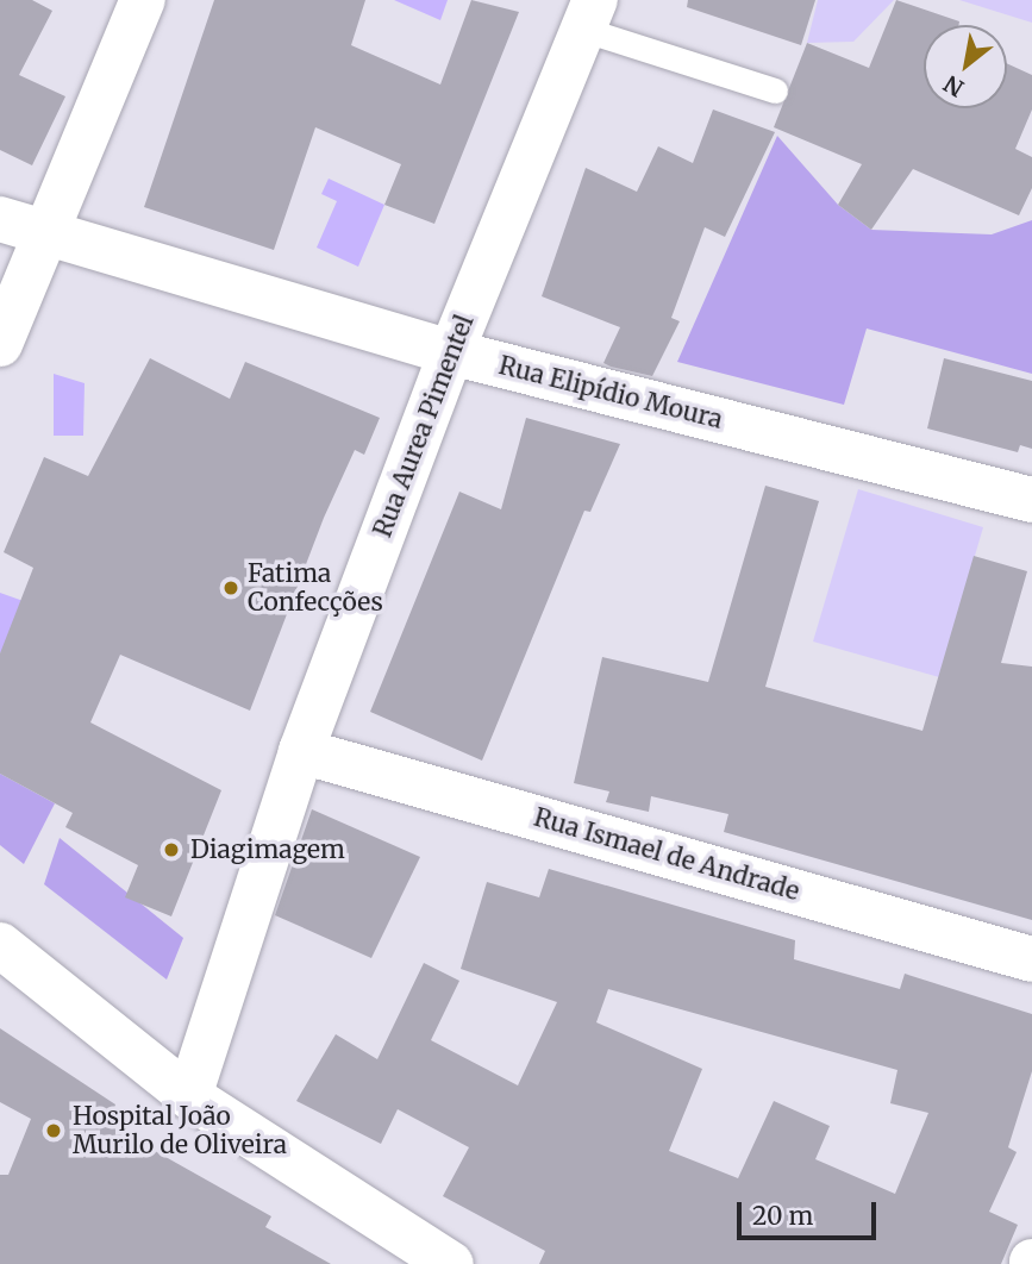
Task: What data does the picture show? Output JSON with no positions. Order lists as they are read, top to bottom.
{
  "streets": {
    "street": ["Rua Elipídio Moura", "Rua Aurea Pimentel", "Rua Ismael de Andrade"]
  },
  "crossings": [
    ["Rua Elipídio Moura", "Rua Aurea Pimentel"],
    ["Rua Aurea Pimentel", "Rua Ismael de Andrade"]
  ],
  "places": ["Fatima Confecções", "Diagimagem", "Hospital João Murilo de Oliveira"],
  "scale_bar": "20 m",
  "north": "bottom left"
}
